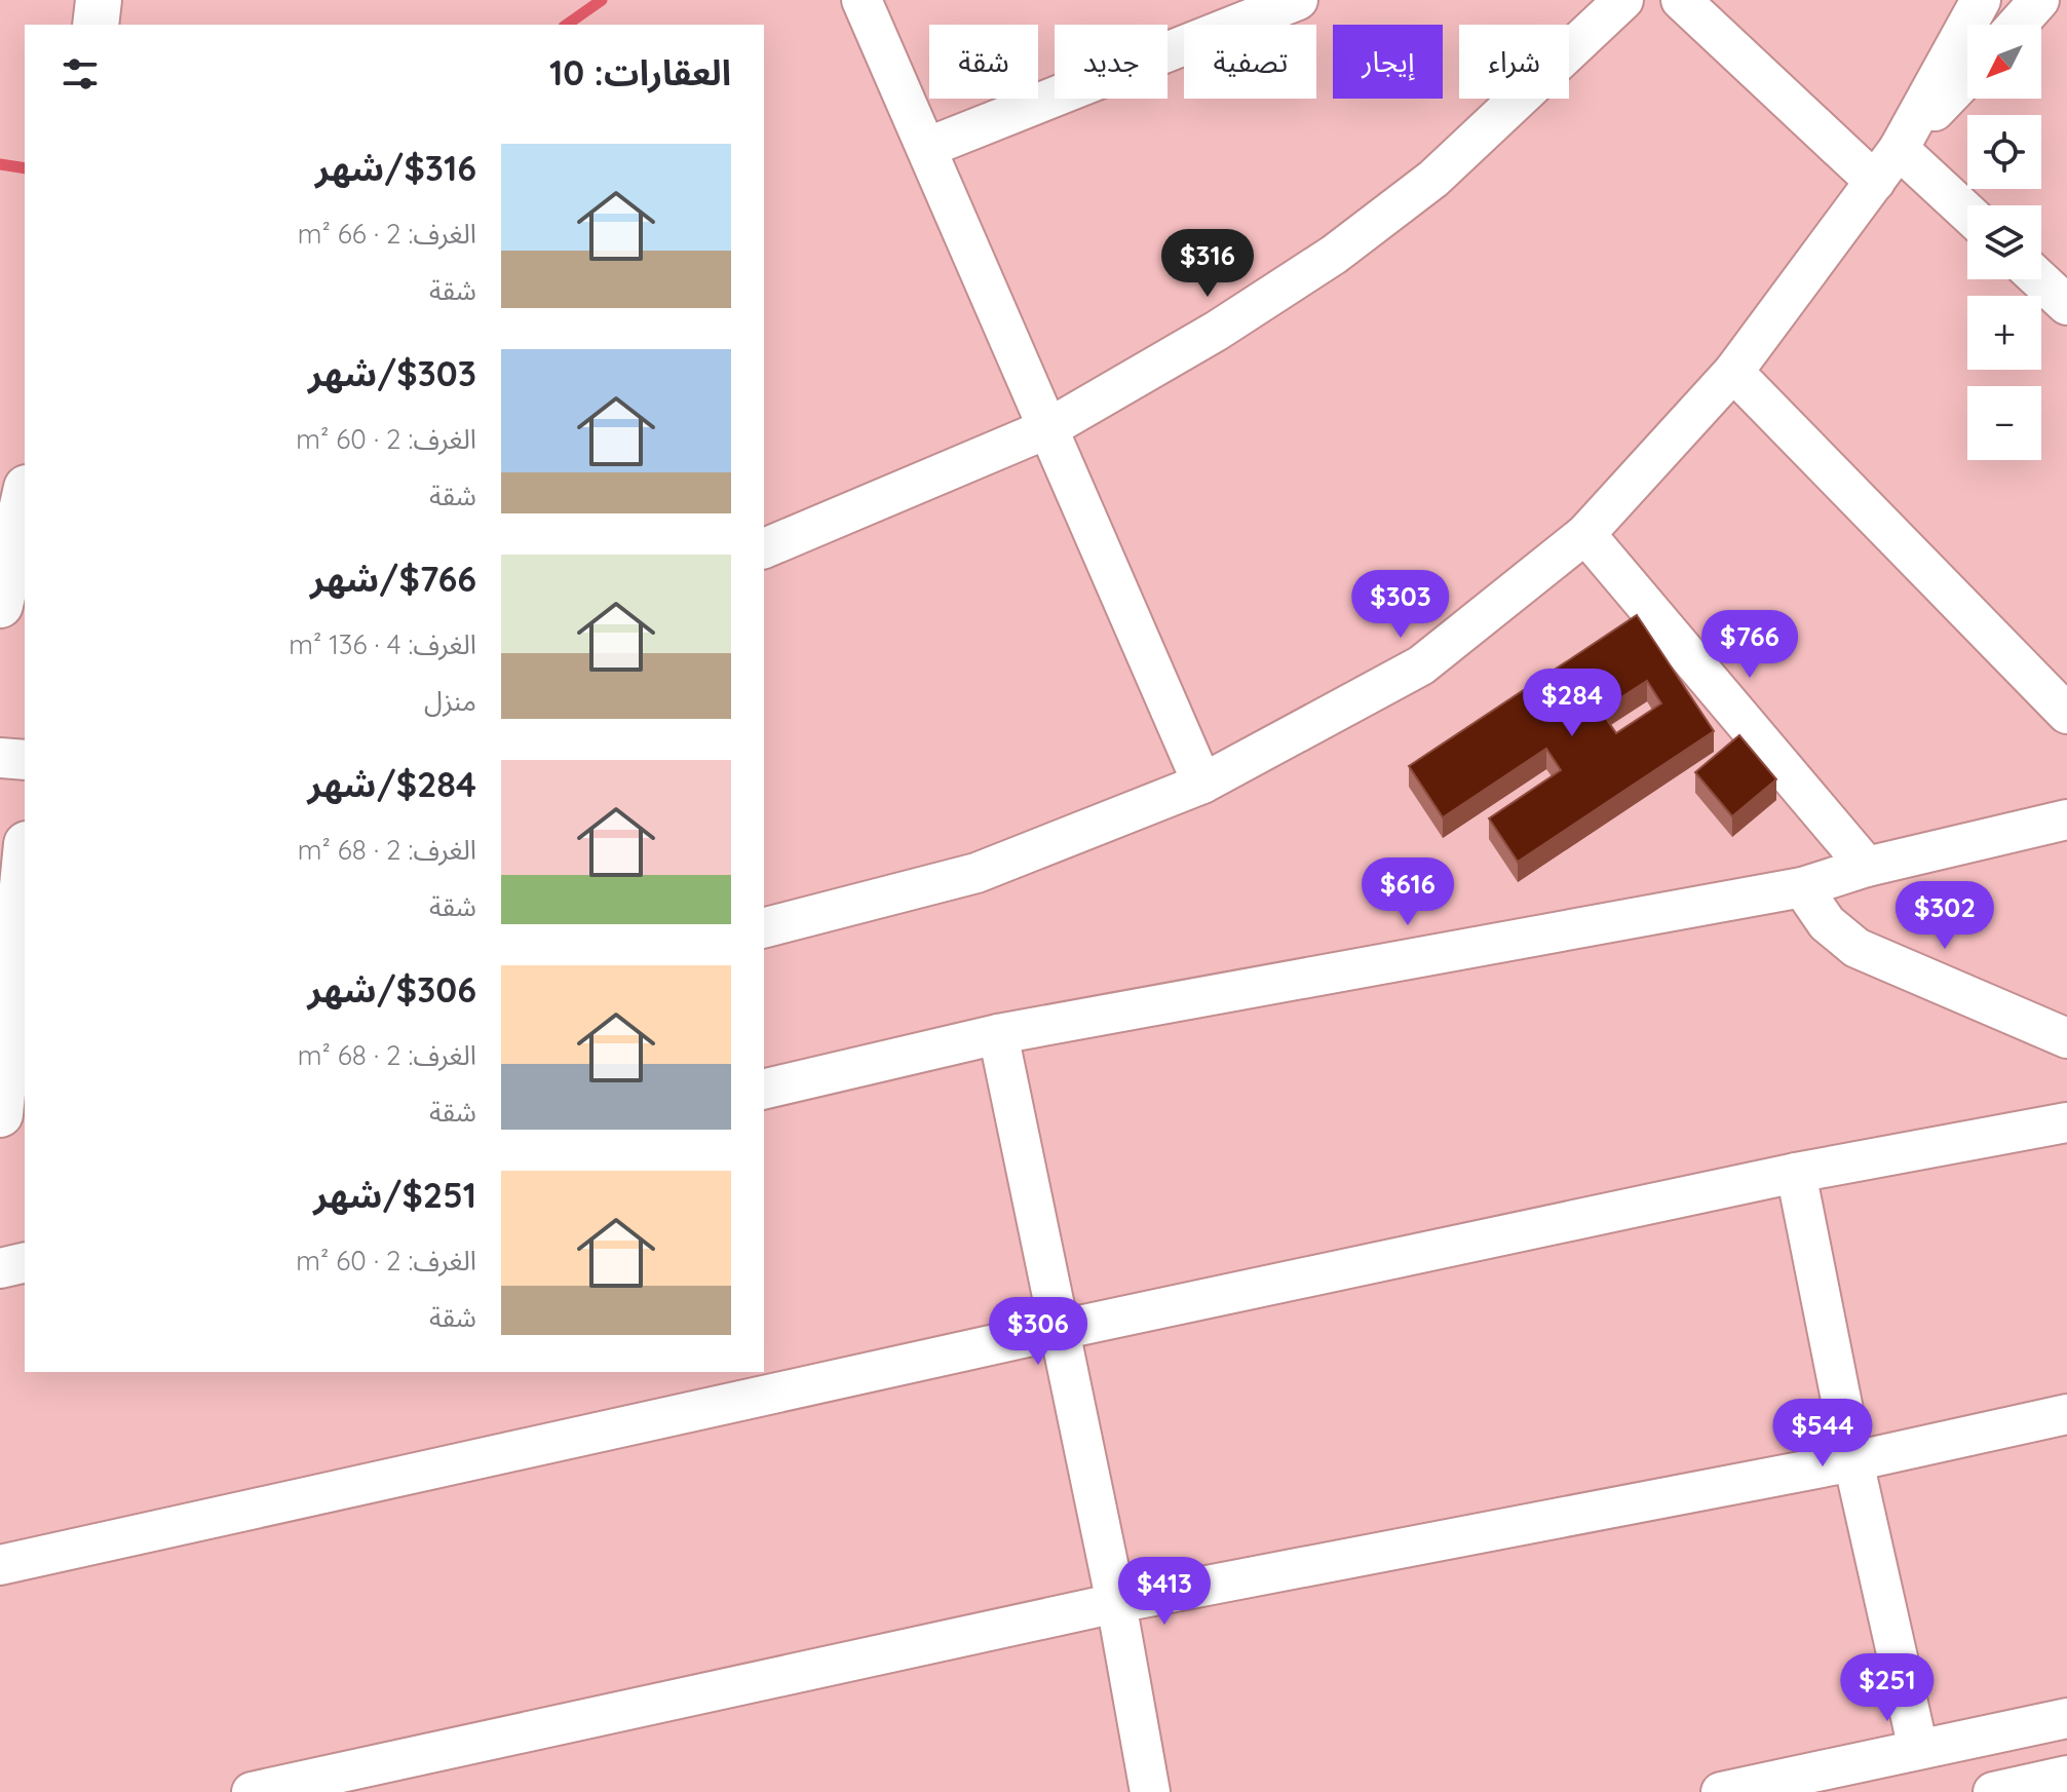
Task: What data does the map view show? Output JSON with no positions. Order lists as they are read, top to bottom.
{
  "north": "bottom left",
  "page": {
    "map_buttons": ["+", "−"],
    "chip": [
      "شراء",
      "إيجار",
      "تصفية",
      "جديد",
      "شقة"
    ],
    "heading": "العقارات: 10",
    "list": [
      {
        "name": "$316/شهر",
        "note": "الغرف: 2 · 66 m² · شقة"
      },
      {
        "name": "$303/شهر",
        "note": "الغرف: 2 · 60 m² · شقة"
      },
      {
        "name": "$766/شهر",
        "note": "الغرف: 4 · 136 m² · منزل"
      },
      {
        "name": "$284/شهر",
        "note": "الغرف: 2 · 68 m² · شقة"
      },
      {
        "name": "$306/شهر",
        "note": "الغرف: 2 · 68 m² · شقة"
      },
      {
        "name": "$251/شهر",
        "note": "الغرف: 2 · 60 m² · شقة"
      }
    ],
    "price": [
      "$316",
      "$303",
      "$766",
      "$284",
      "$616",
      "$302",
      "$306",
      "$544",
      "$413",
      "$251"
    ]
  }
}
